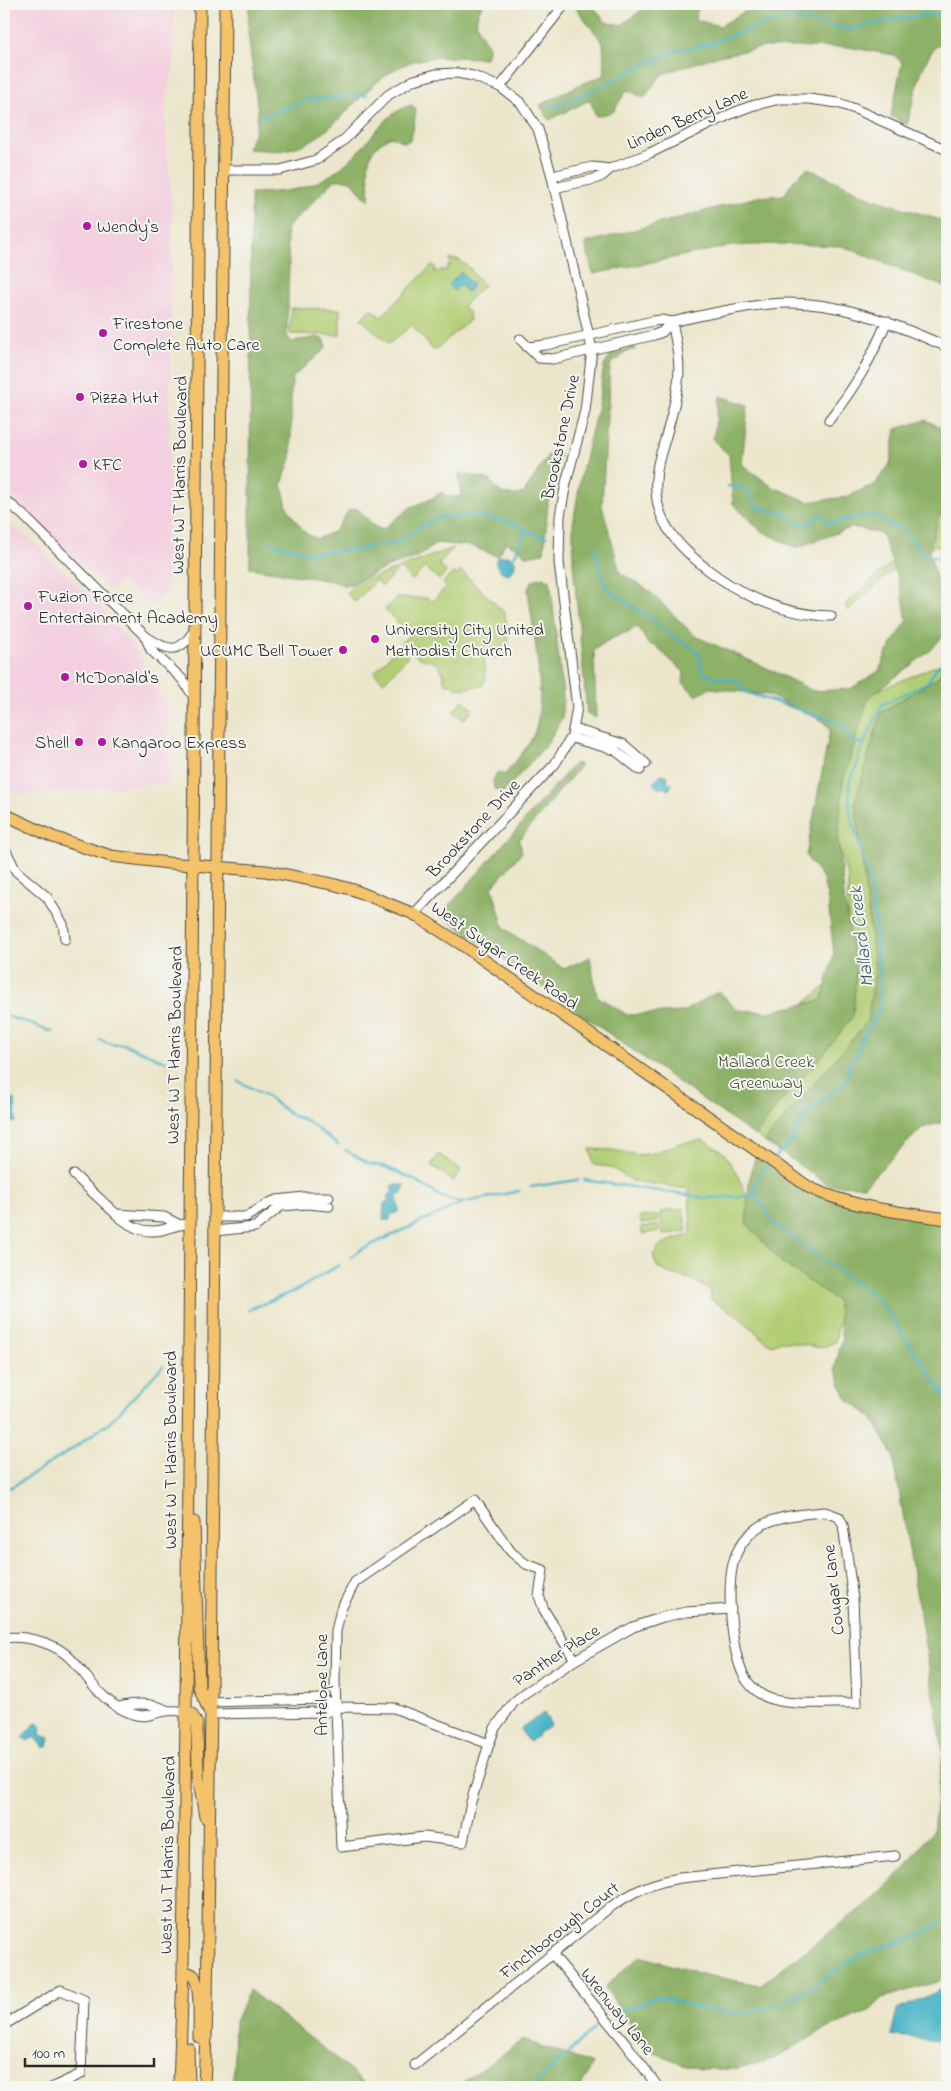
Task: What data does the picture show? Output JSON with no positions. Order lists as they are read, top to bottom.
{
  "streets": {
    "main road": ["West W T Harris Boulevard", "West Sugar Creek Road"],
    "street": [
      "Linden Berry Lane",
      "Brookstone Drive",
      "Cougar Lane",
      "Panther Place",
      "Antelope Lane",
      "Finchborough Court",
      "Wrenway Lane"
    ]
  },
  "crossings": [
    ["Linden Berry Lane", "Brookstone Drive"],
    ["Brookstone Drive", "West Sugar Creek Road"],
    ["West W T Harris Boulevard", "West Sugar Creek Road"],
    ["Cougar Lane", "Panther Place"],
    ["Panther Place", "Antelope Lane"],
    ["Finchborough Court", "Wrenway Lane"]
  ],
  "water": ["Mallard Creek"],
  "parks": ["Mallard Creek Greenway"],
  "places": [
    "Wendy's",
    "Firestone Complete Auto Care",
    "Pizza Hut",
    "KFC",
    "Fuzion Force Entertainment Academy",
    "University City United Methodist Church",
    "UCUMC Bell Tower",
    "McDonald's",
    "Shell",
    "Kangaroo Express"
  ],
  "scale_bar": "100 m"
}
